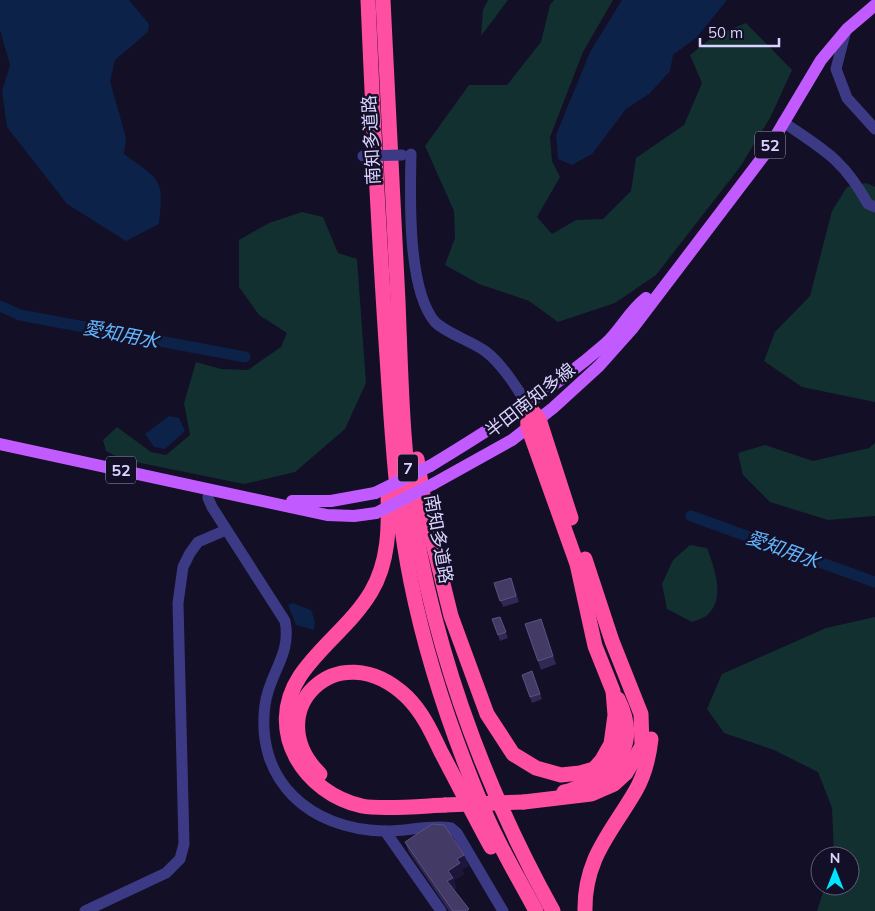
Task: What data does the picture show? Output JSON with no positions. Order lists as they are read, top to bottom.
{
  "streets": {
    "highway": ["南知多道路", "7"],
    "main road": ["52", "半田南知多線"]
  },
  "water": ["愛知用水"],
  "scale_bar": "50 m",
  "north": "top"
}
